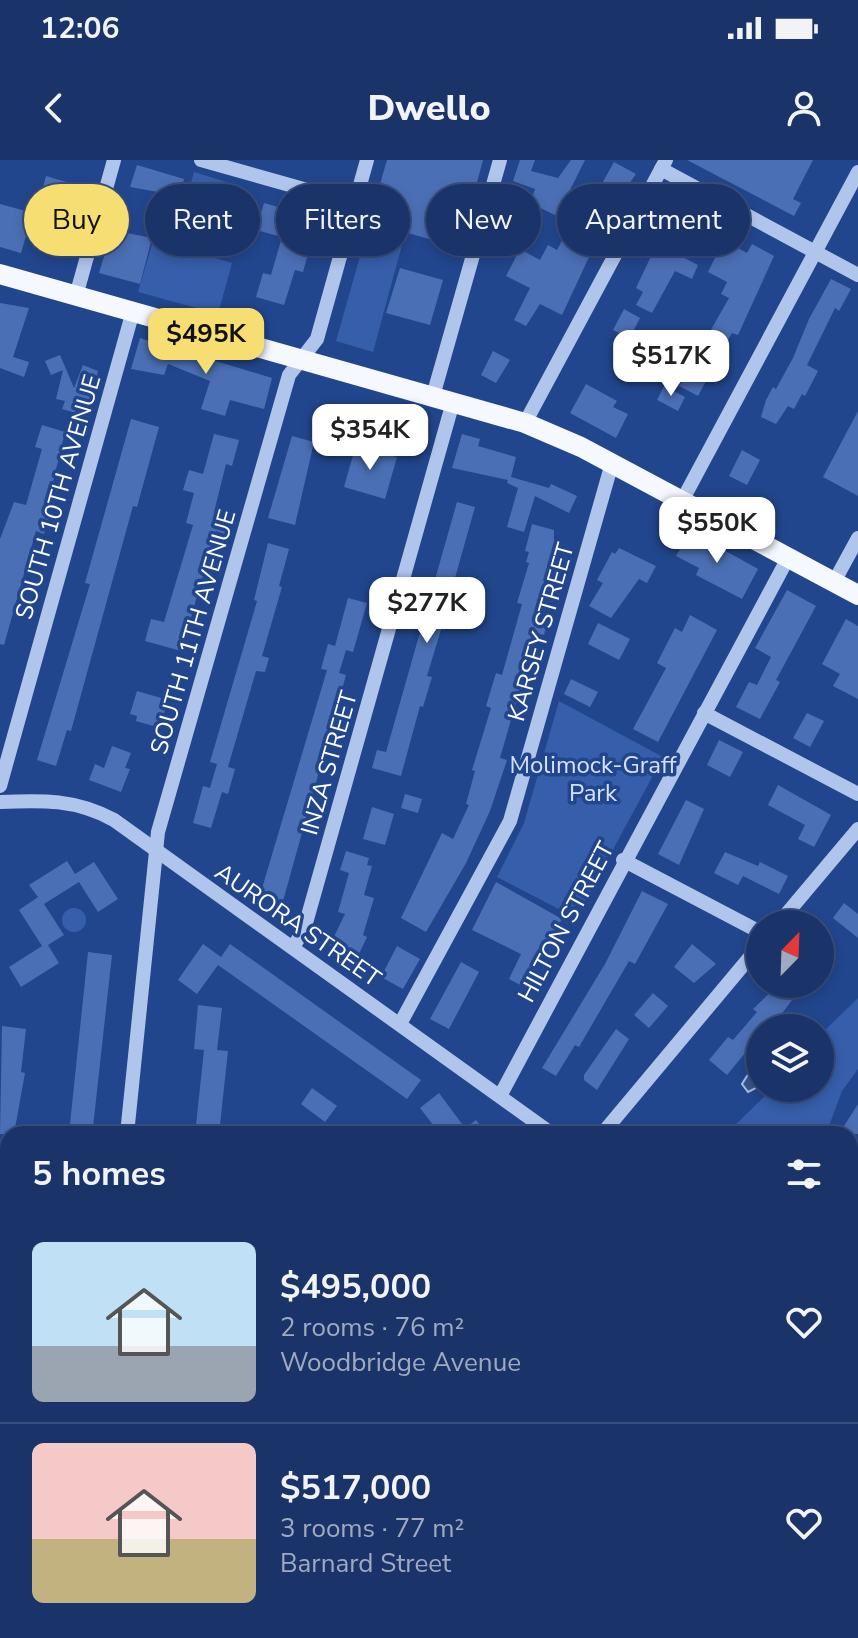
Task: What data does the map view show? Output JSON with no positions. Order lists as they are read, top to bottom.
{
  "streets": {
    "street": [
      "SOUTH 10TH AVENUE",
      "SOUTH 11TH AVENUE",
      "KARSEY STREET",
      "INZA STREET",
      "HILTON STREET",
      "AURORA STREET"
    ]
  },
  "crossings": [
    ["SOUTH 11TH AVENUE", "AURORA STREET"],
    ["KARSEY STREET", "AURORA STREET"],
    ["INZA STREET", "AURORA STREET"],
    ["HILTON STREET", "AURORA STREET"]
  ],
  "parks": ["Molimock-Graff Park"],
  "north": "top right",
  "page": {
    "status": "12:06",
    "header": "Dwello",
    "chip": [
      "Buy",
      "Rent",
      "Filters",
      "New",
      "Apartment"
    ],
    "price": [
      "$495K",
      "$517K",
      "$354K",
      "$550K",
      "$277K"
    ],
    "heading": "5 homes",
    "list": [
      {
        "name": "$495,000",
        "note": "2 rooms · 76 m² · Woodbridge Avenue"
      },
      {
        "name": "$517,000",
        "note": "3 rooms · 77 m² · Barnard Street"
      }
    ]
  }
}
